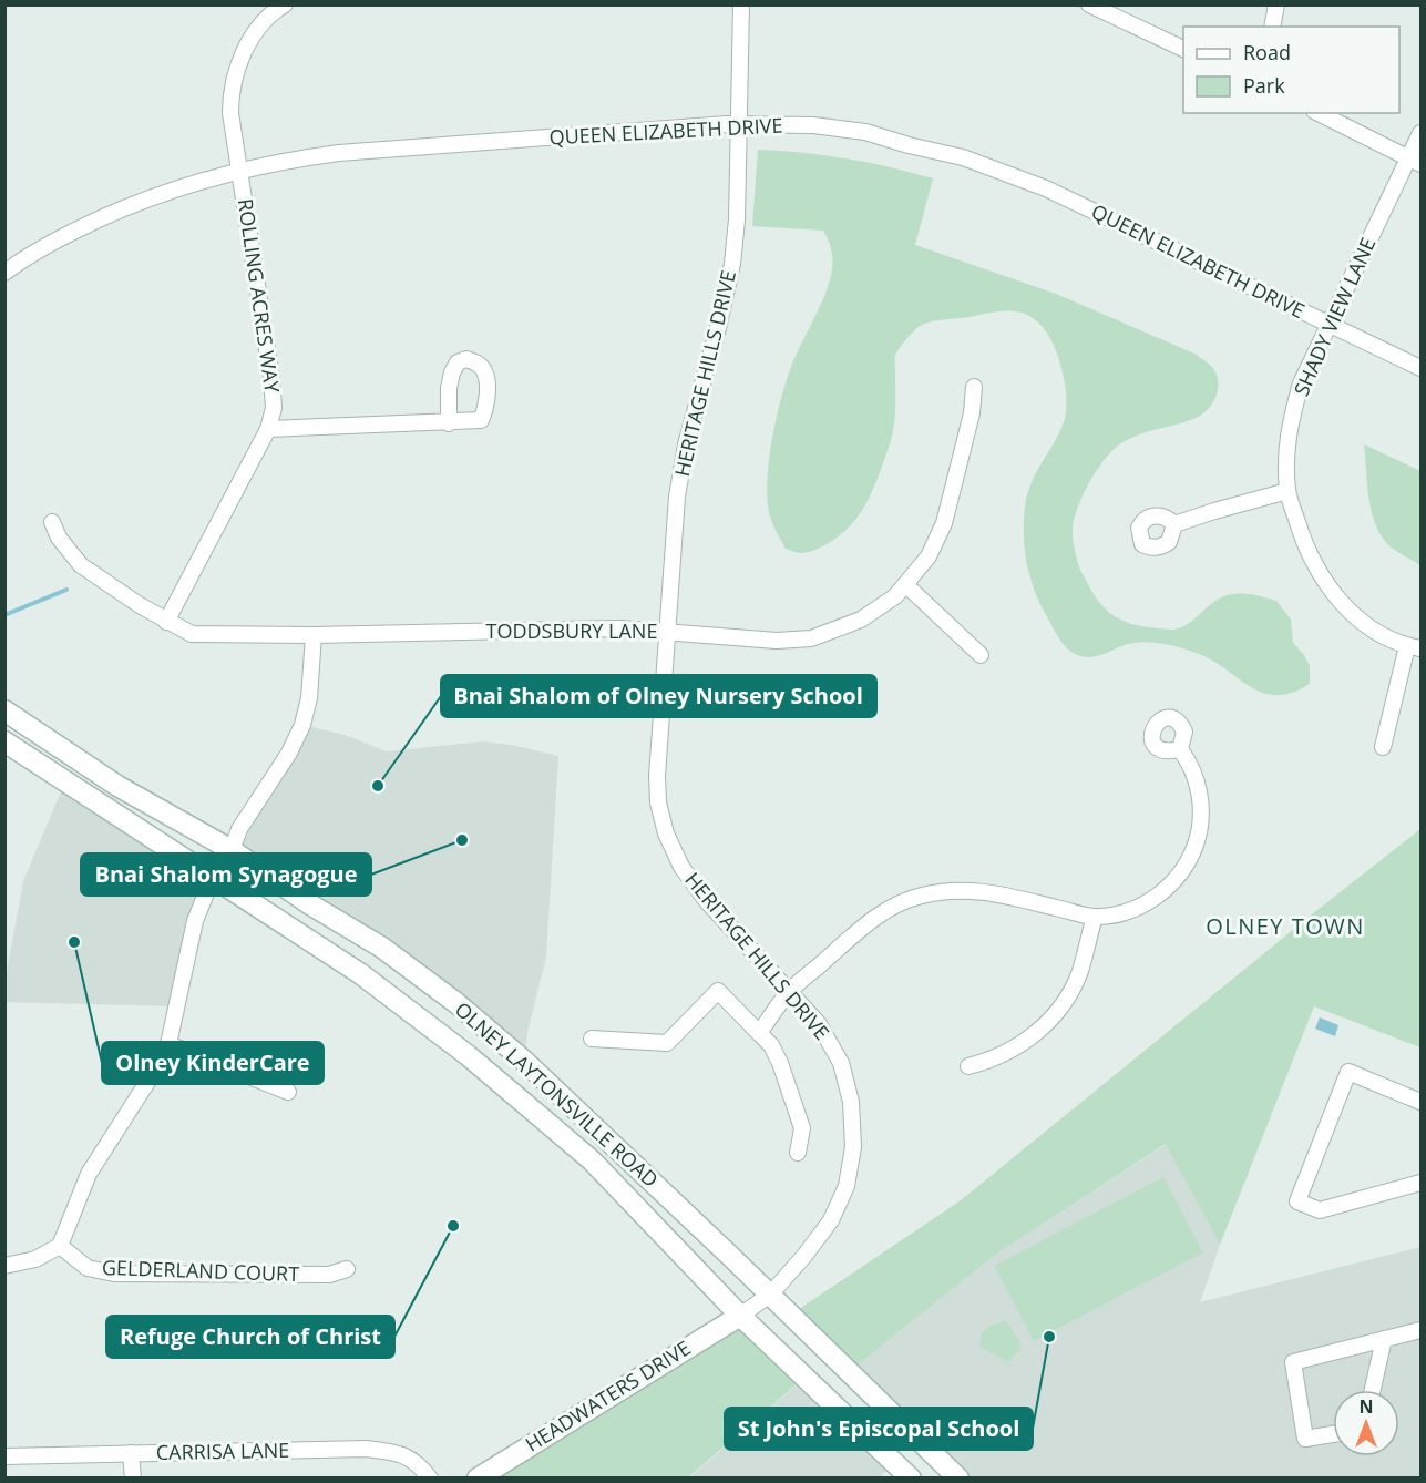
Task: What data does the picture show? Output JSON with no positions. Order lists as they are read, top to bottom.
{
  "streets": {
    "main road": ["OLNEY LAYTONSVILLE ROAD", "HEADWATERS DRIVE"],
    "street": [
      "QUEEN ELIZABETH DRIVE",
      "ROLLING ACRES WAY",
      "SHADY VIEW LANE",
      "HERITAGE HILLS DRIVE",
      "TODDSBURY LANE",
      "GELDERLAND COURT",
      "CARRISA LANE"
    ]
  },
  "crossings": [
    ["QUEEN ELIZABETH DRIVE", "ROLLING ACRES WAY"],
    ["QUEEN ELIZABETH DRIVE", "SHADY VIEW LANE"],
    ["QUEEN ELIZABETH DRIVE", "HERITAGE HILLS DRIVE"],
    ["ROLLING ACRES WAY", "TODDSBURY LANE"],
    ["HERITAGE HILLS DRIVE", "TODDSBURY LANE"],
    ["HERITAGE HILLS DRIVE", "OLNEY LAYTONSVILLE ROAD"],
    ["HERITAGE HILLS DRIVE", "HEADWATERS DRIVE"],
    ["OLNEY LAYTONSVILLE ROAD", "HEADWATERS DRIVE"]
  ],
  "districts": ["OLNEY TOWN"],
  "places": [
    "Bnai Shalom of Olney Nursery School",
    "Bnai Shalom Synagogue",
    "Olney KinderCare",
    "Refuge Church of Christ",
    "St John's Episcopal School"
  ],
  "legend": ["Road", "Park"],
  "north": "top"
}
